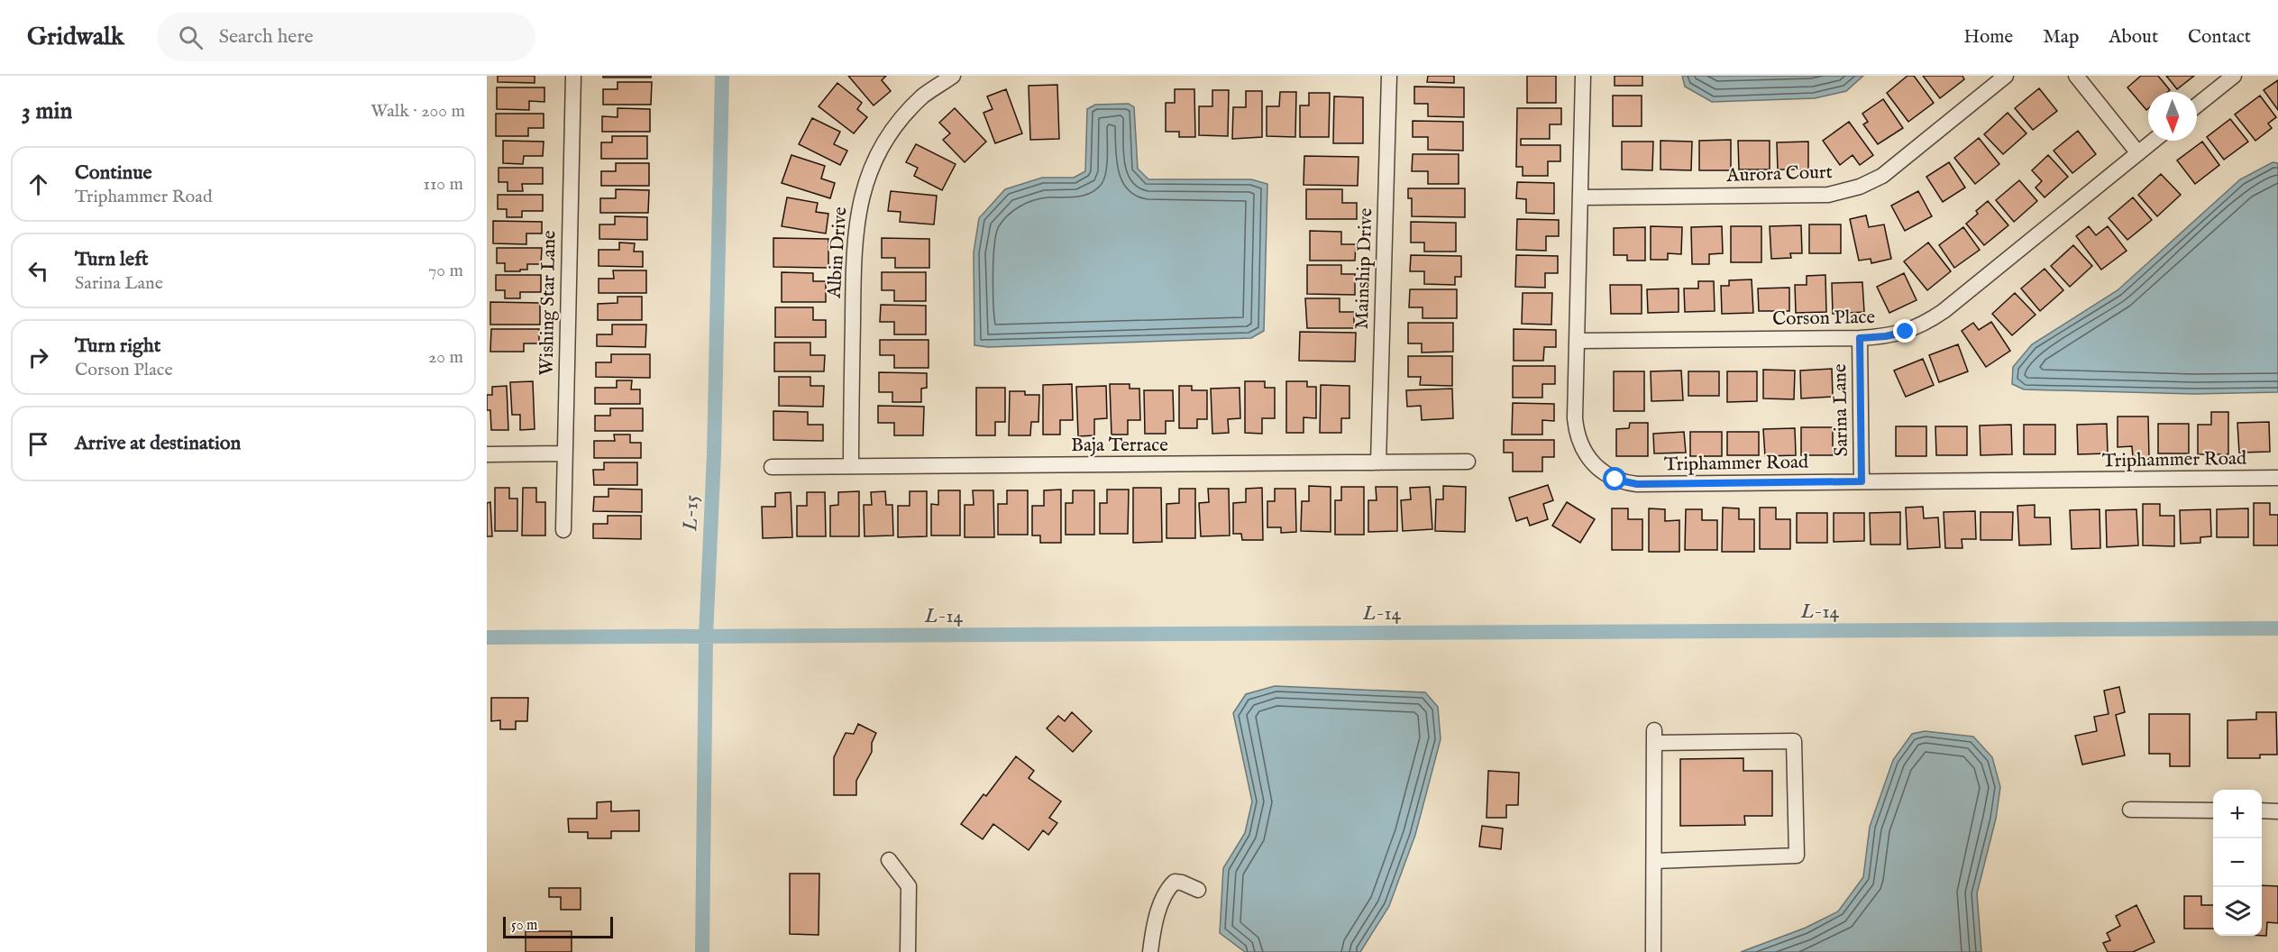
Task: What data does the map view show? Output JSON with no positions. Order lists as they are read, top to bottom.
{
  "streets": {
    "street": [
      "Aurora Court",
      "Albin Drive",
      "Mainship Drive",
      "Wishing Star Lane",
      "Corson Place",
      "Sarina Lane",
      "Baja Terrace",
      "Triphammer Road"
    ]
  },
  "crossings": [
    ["Aurora Court", "Triphammer Road"],
    ["Albin Drive", "Baja Terrace"],
    ["Mainship Drive", "Baja Terrace"],
    ["Corson Place", "Sarina Lane"],
    ["Corson Place", "Triphammer Road"],
    ["Sarina Lane", "Triphammer Road"]
  ],
  "water": ["L-15", "L-14"],
  "scale_bar": "50 m",
  "north": "bottom",
  "page": {
    "header": "Gridwalk",
    "search": "Search here",
    "nav": [
      "Home",
      "Map",
      "About",
      "Contact"
    ],
    "heading": ["3 min", "Walk · 200 m"],
    "list": [
      ["Continue", "Triphammer Road", "110 m"],
      ["Turn left", "Sarina Lane", "70 m"],
      ["Turn right", "Corson Place", "20 m"],
      "Arrive at destination"
    ],
    "map_buttons": ["+", "−"],
    "scale": "50 m"
  }
}
